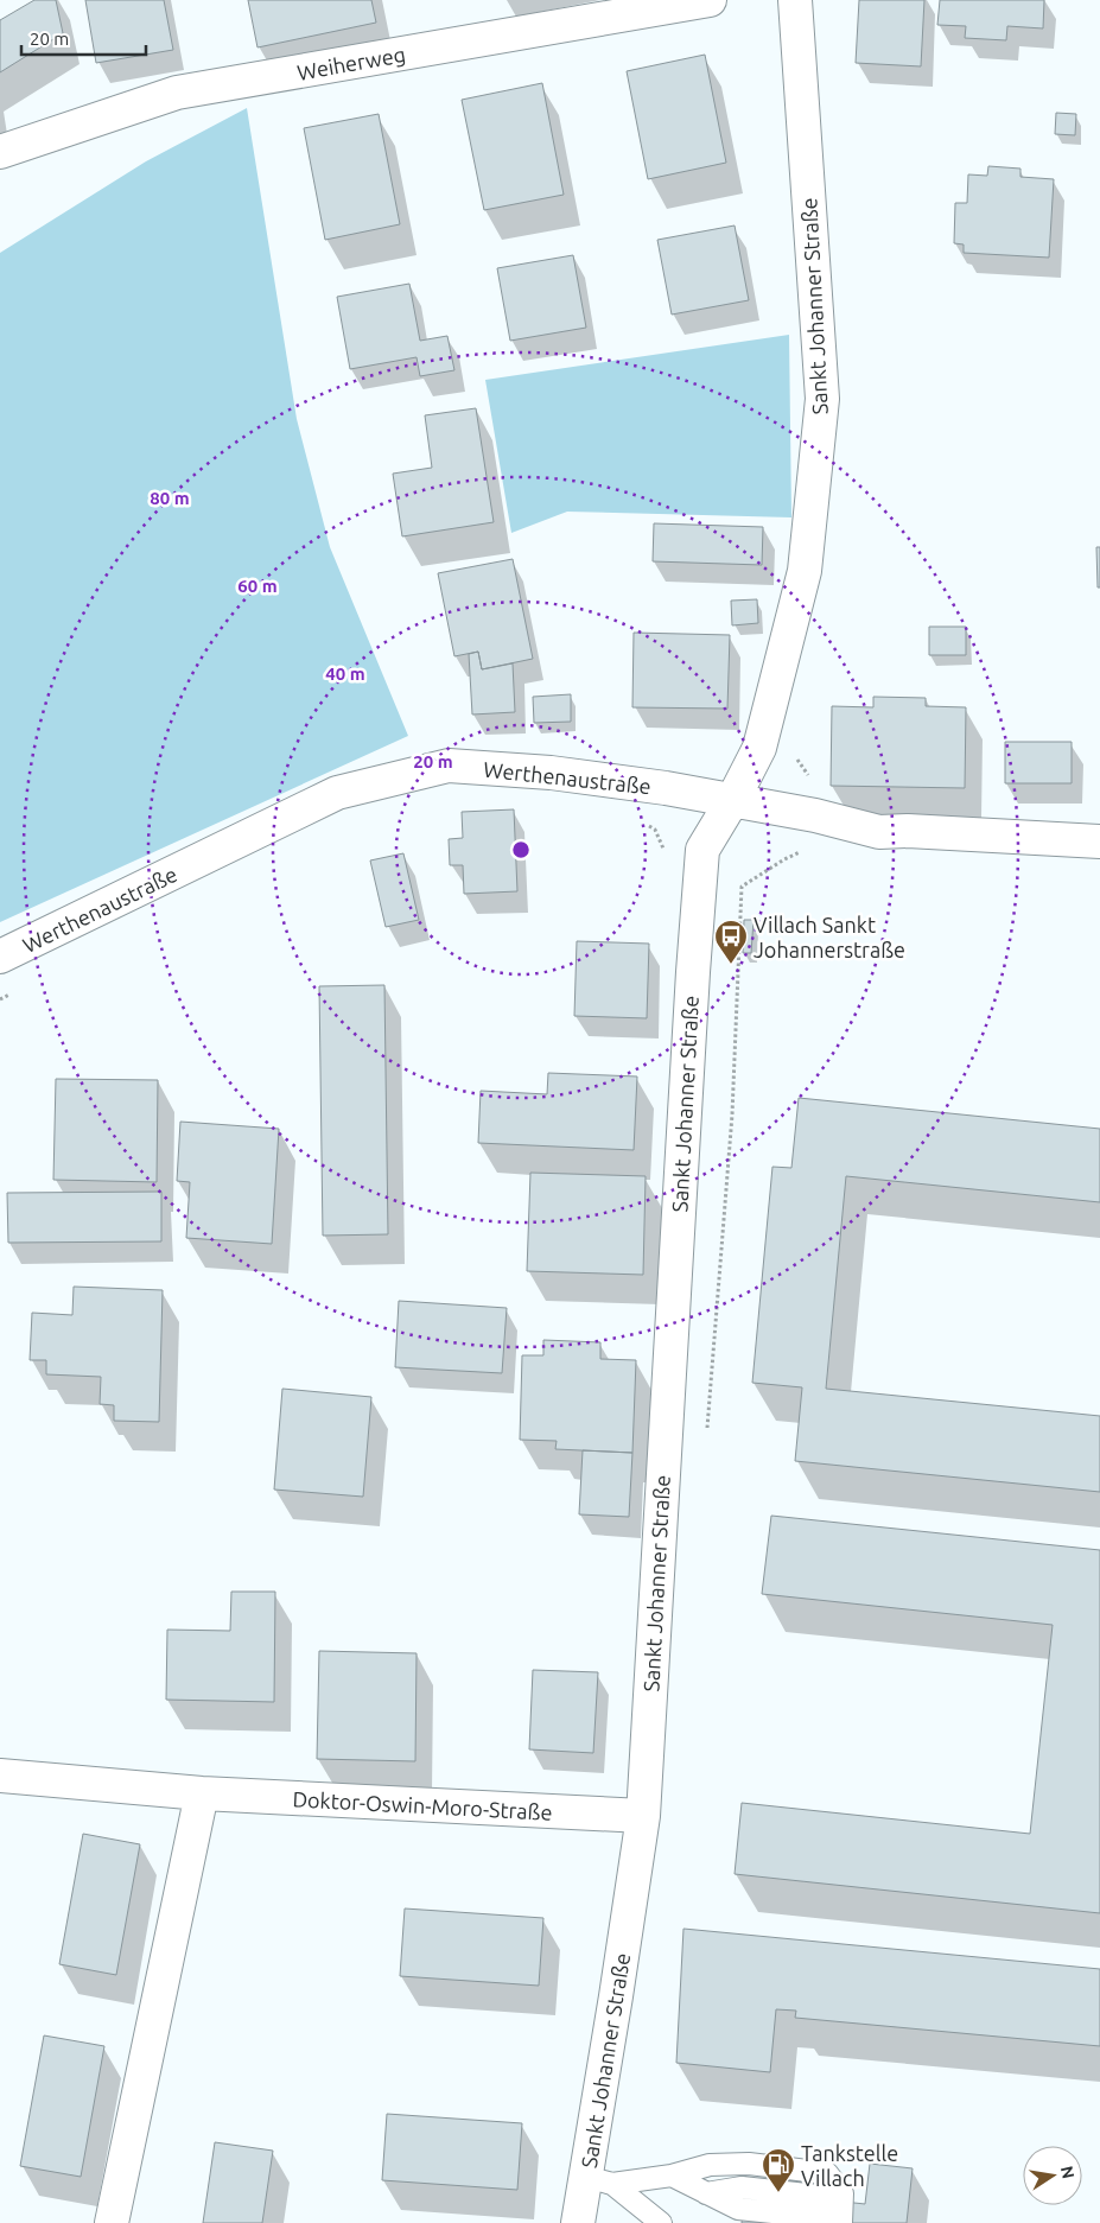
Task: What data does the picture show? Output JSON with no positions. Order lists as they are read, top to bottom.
{
  "streets": {
    "street": [
      "Weiherweg",
      "Sankt Johanner Straße",
      "Werthenaustraße",
      "Doktor-Oswin-Moro-Straße"
    ]
  },
  "crossings": [
    ["Sankt Johanner Straße", "Werthenaustraße"],
    ["Sankt Johanner Straße", "Doktor-Oswin-Moro-Straße"]
  ],
  "places": {
    "bus stop": ["Villach Sankt Johannerstraße"],
    "fuel station": ["Tankstelle Villach"]
  },
  "scale_bar": "20 m",
  "north": "right",
  "rings": [
    "80 m",
    "60 m",
    "40 m",
    "20 m"
  ]
}
